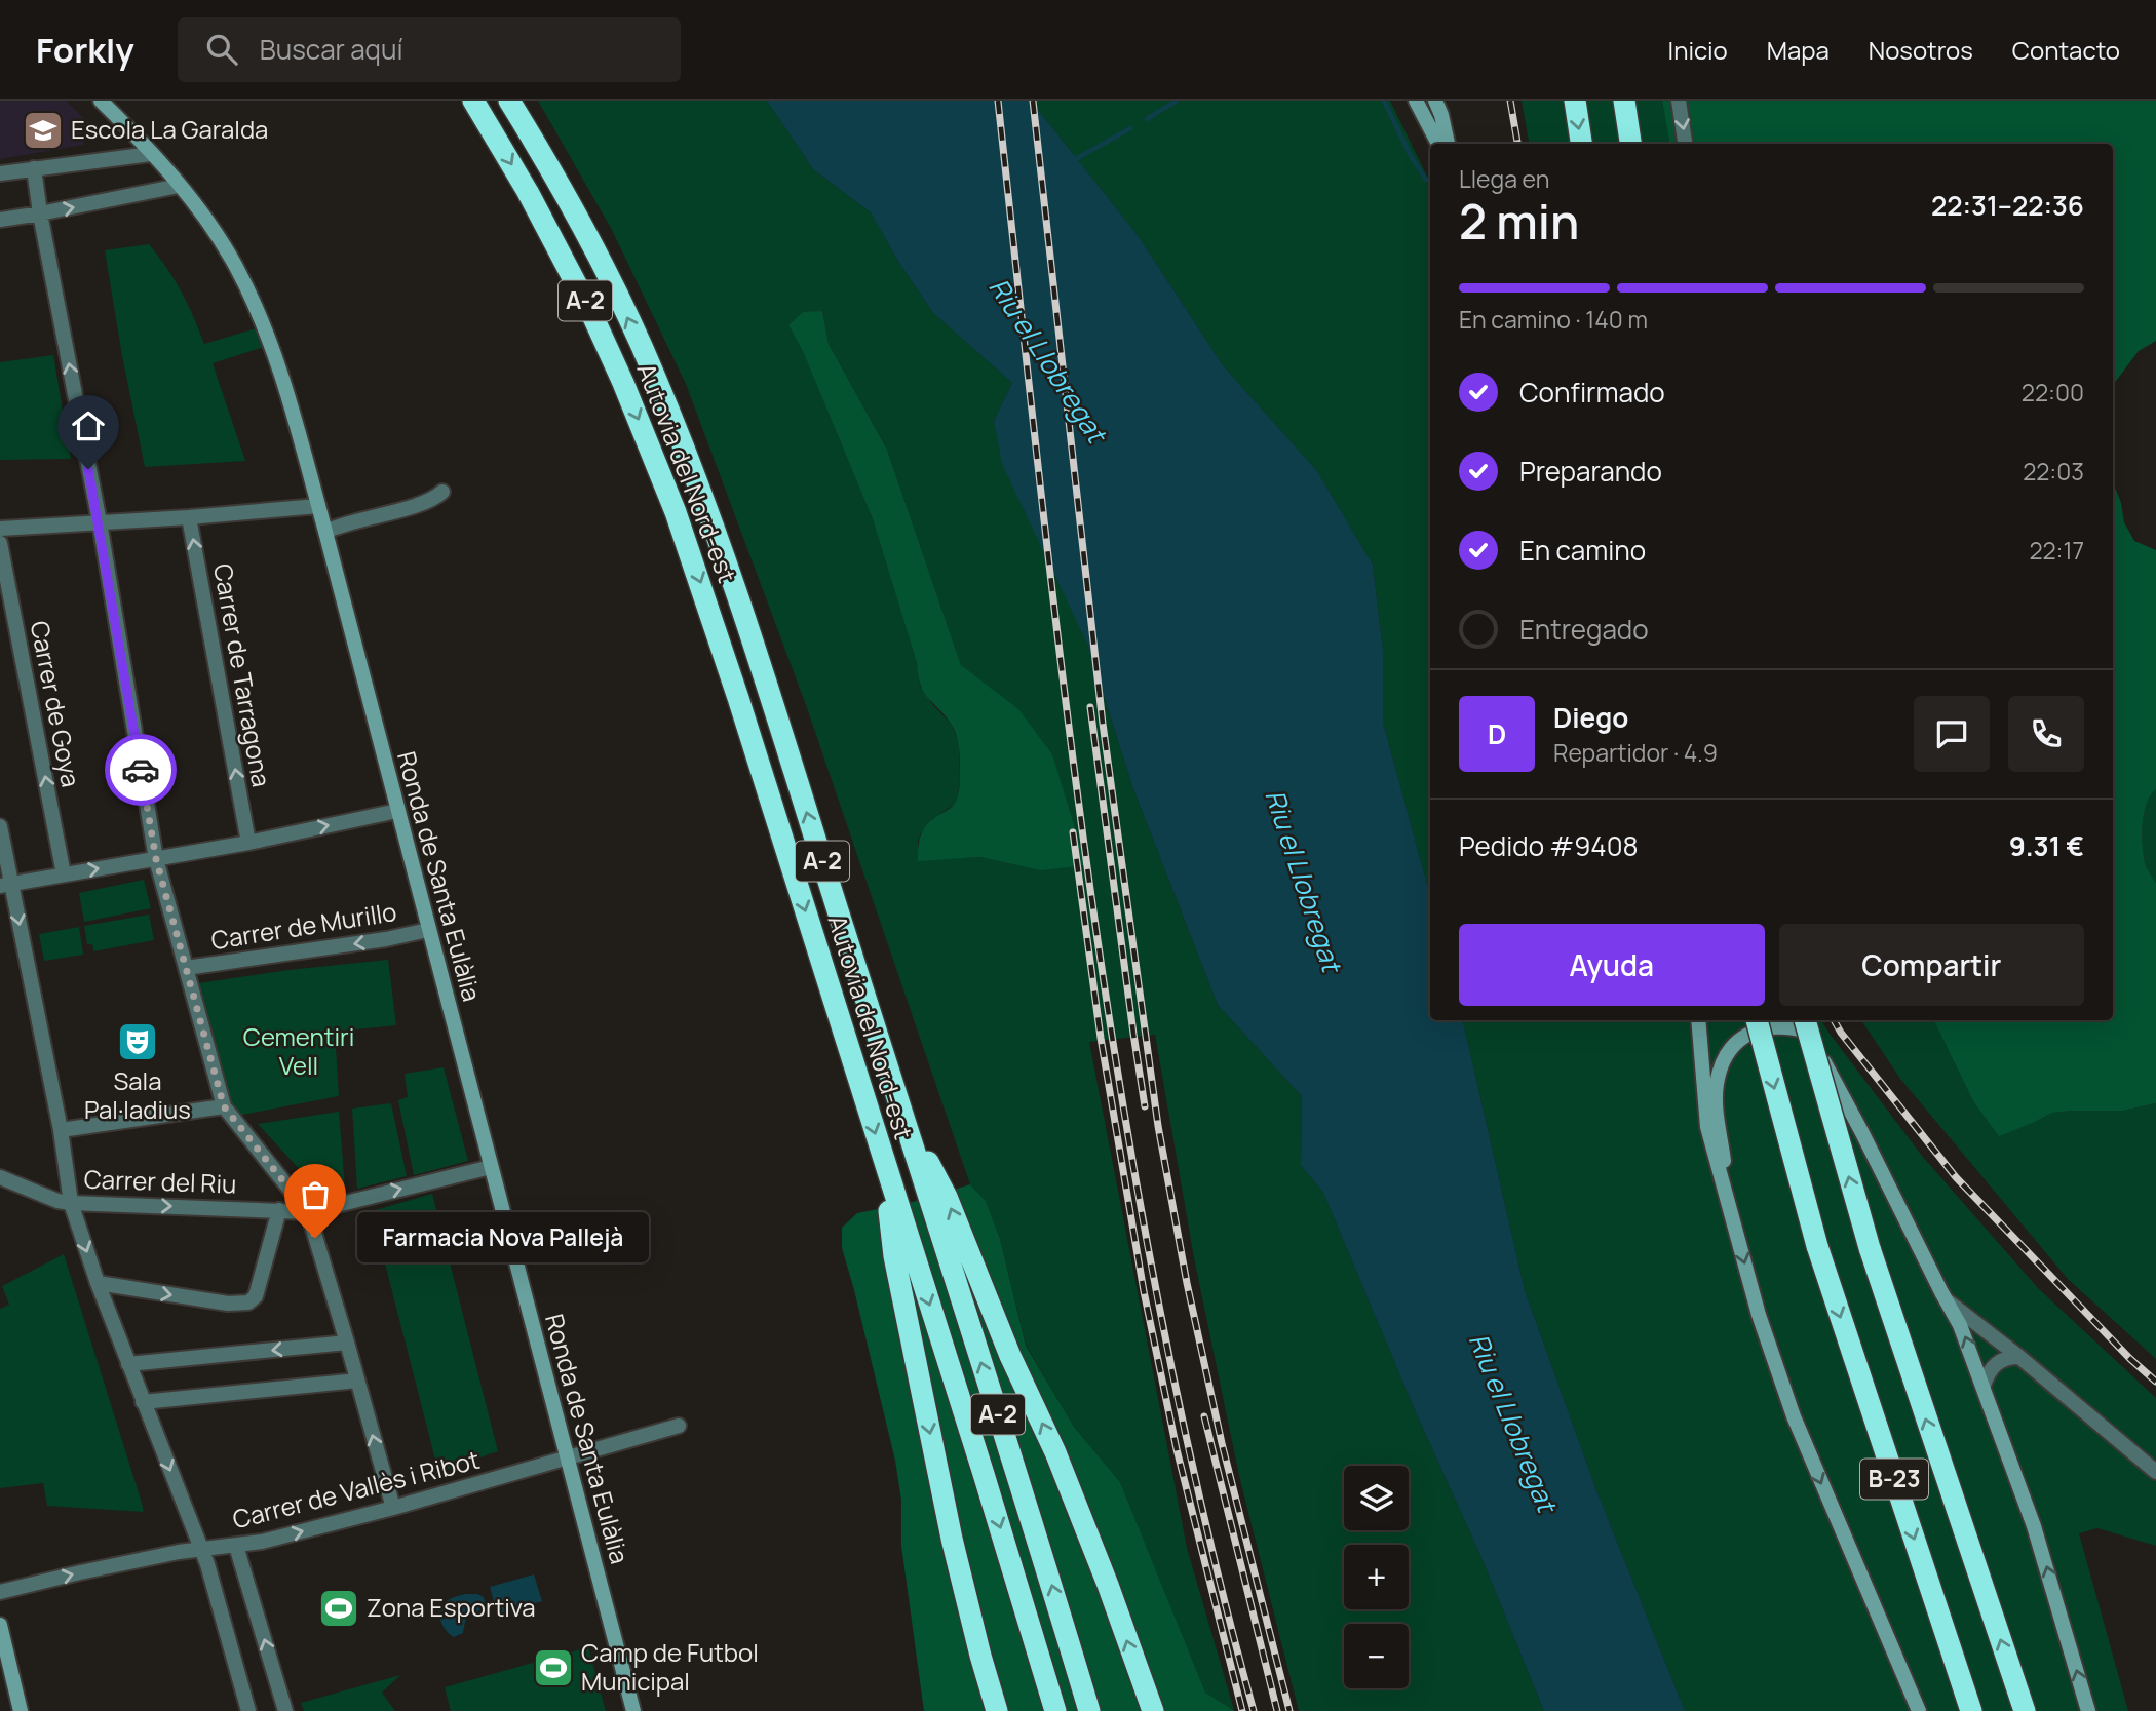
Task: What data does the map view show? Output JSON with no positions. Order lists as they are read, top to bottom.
{
  "streets": {
    "highway": ["A-2", "Autovia del Nord-est", "B-23"],
    "main road": ["Ronda de Santa Eulàlia"],
    "street": [
      "Carrer de Tarragona",
      "Carrer de Goya",
      "Carrer de Murillo",
      "Carrer del Riu",
      "Carrer de Vallès i Ribot"
    ]
  },
  "crossings": [
    ["Ronda de Santa Eulàlia", "Carrer de Murillo"],
    ["Ronda de Santa Eulàlia", "Carrer del Riu"],
    ["Ronda de Santa Eulàlia", "Carrer de Vallès i Ribot"]
  ],
  "one_way": ["Carrer de Vallès i Ribot"],
  "water": ["Riu el Llobregat"],
  "parks": ["Cementiri Vell"],
  "places": {
    "school or university": ["Escola La Garalda"],
    "theatre": ["Sala Pal·ladius"],
    "other": ["Farmacia Nova Pallejà"],
    "sports": ["Zona Esportiva", "Camp de Futbol Municipal"]
  },
  "page": {
    "header": "Forkly",
    "search": "Buscar aquí",
    "nav": [
      "Inicio",
      "Mapa",
      "Nosotros",
      "Contacto"
    ],
    "heading": ["2 min", "Llega en", "22:31–22:36"],
    "panel": [
      "Diego",
      "Repartidor · 4.9",
      "Pedido #9408",
      "9.31 €"
    ],
    "bar": "En camino · 140 m",
    "list": [
      ["Confirmado", "22:00"],
      ["Preparando", "22:03"],
      ["En camino", "22:17"],
      "Entregado"
    ],
    "round": "D",
    "buttons": ["Ayuda", "Compartir"],
    "bubble": "Farmacia Nova Pallejà",
    "map_buttons": ["+", "−"]
  }
}
